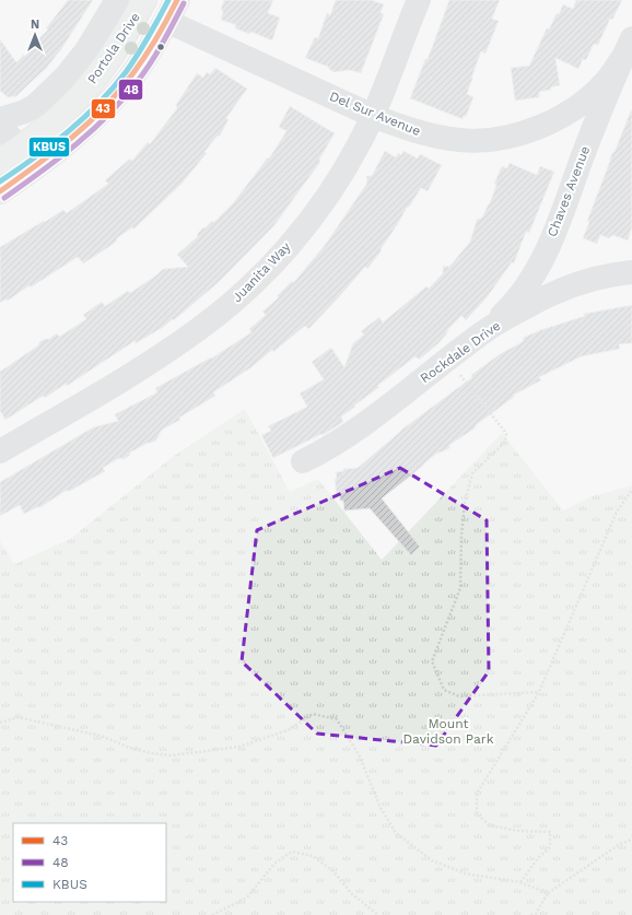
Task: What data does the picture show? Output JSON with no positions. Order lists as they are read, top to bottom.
{
  "streets": {
    "main road": ["Portola Drive"],
    "street": [
      "Del Sur Avenue",
      "Chaves Avenue",
      "Juanita Way",
      "Rockdale Drive"
    ]
  },
  "crossings": [
    ["Del Sur Avenue", "Chaves Avenue"],
    ["Del Sur Avenue", "Juanita Way"],
    ["Chaves Avenue", "Rockdale Drive"]
  ],
  "parks": ["Mount Davidson Park"],
  "lines": ["transit line 43", "transit line KBUS", "transit line 48"],
  "legend": ["43", "48", "KBUS"],
  "north": "top"
}
